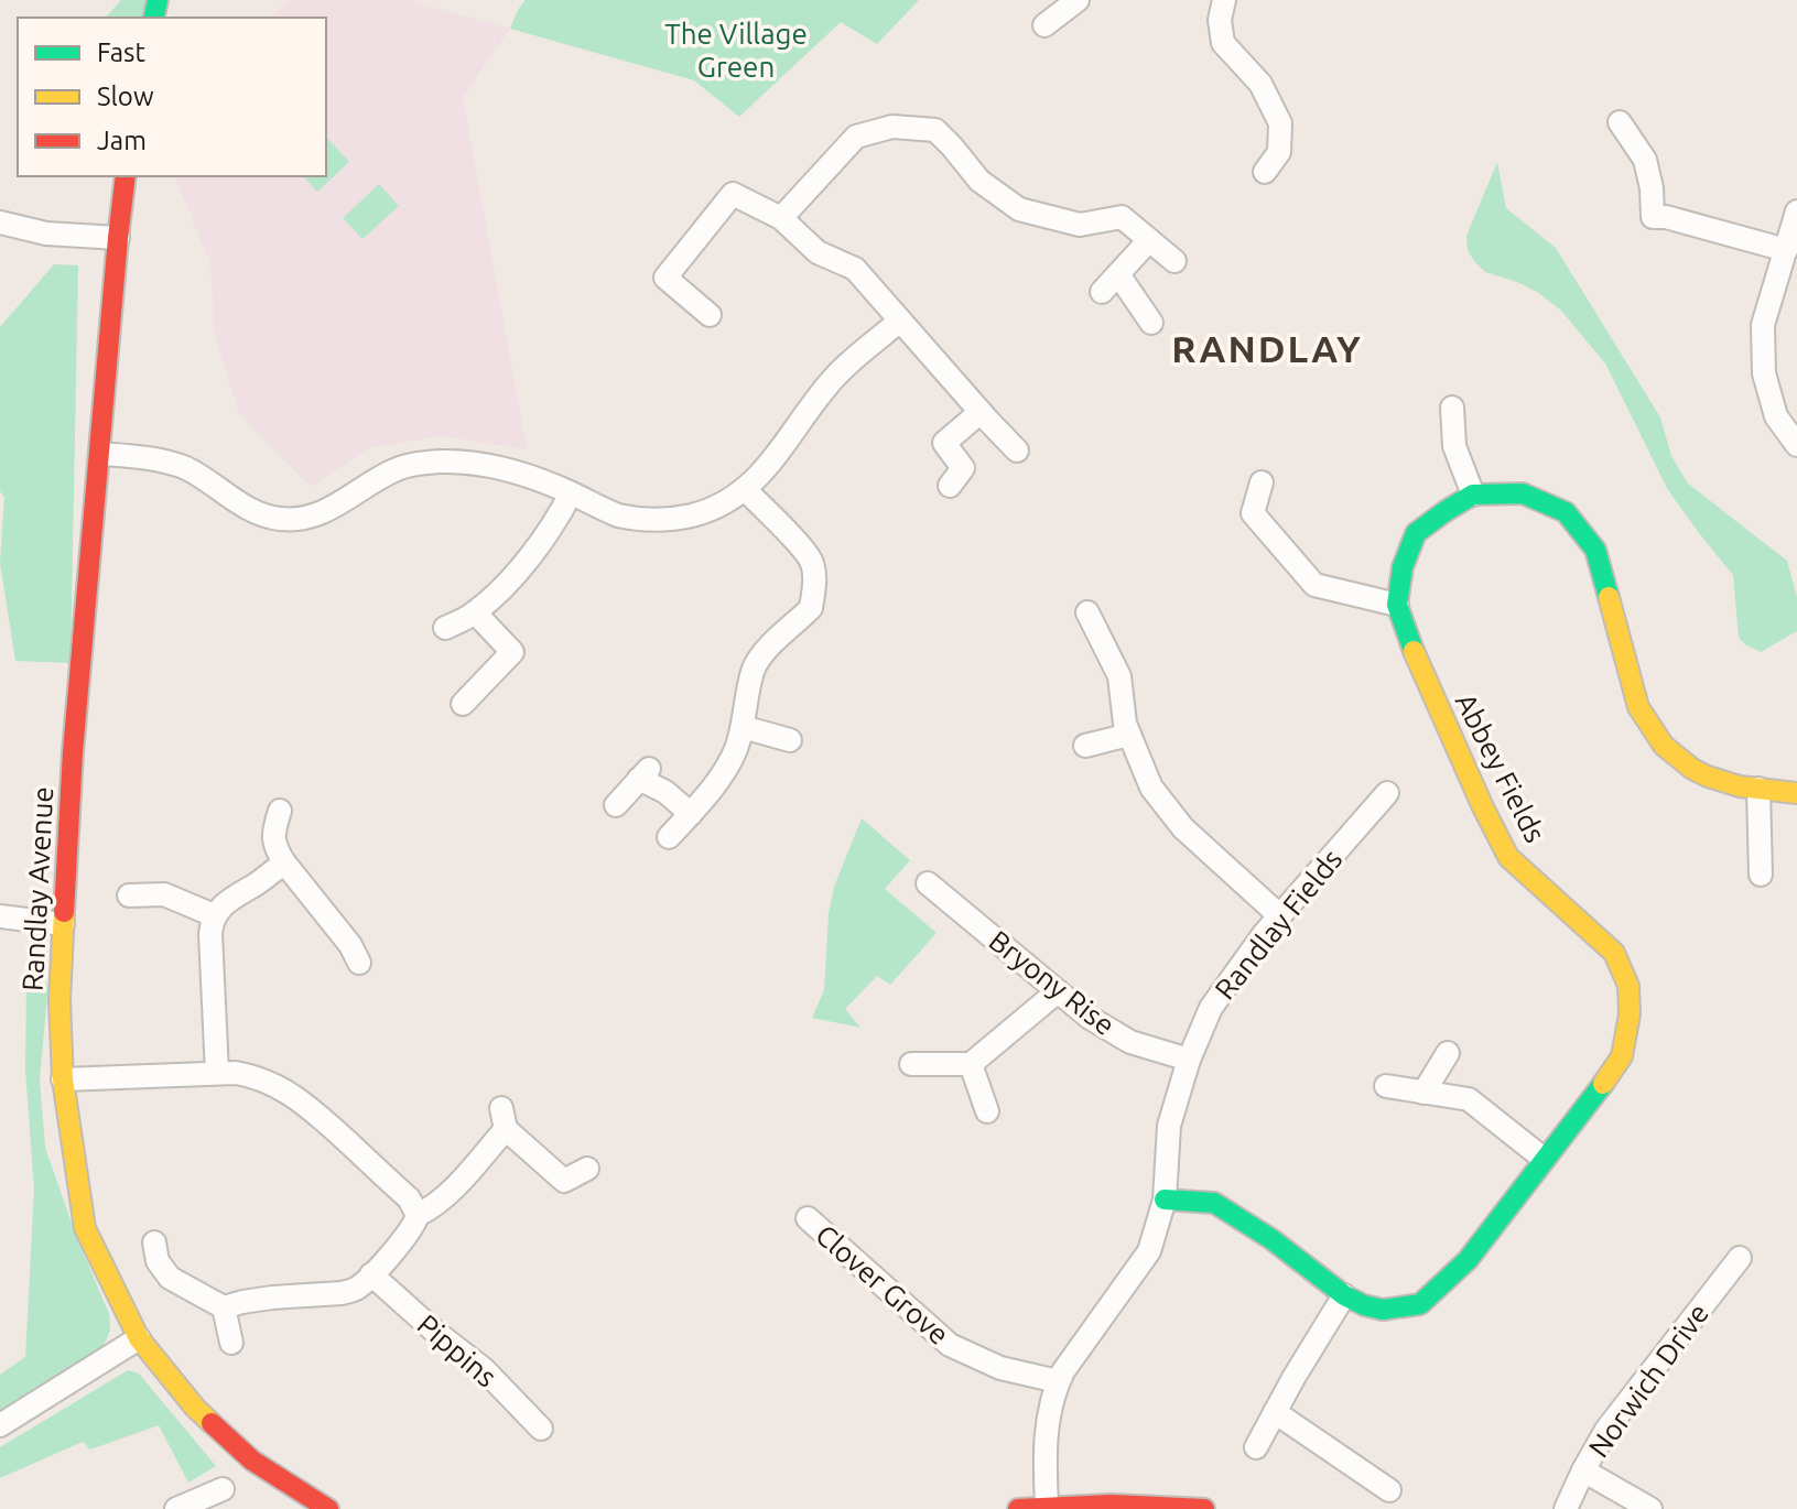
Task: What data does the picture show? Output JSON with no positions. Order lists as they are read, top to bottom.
{
  "streets": {
    "street": [
      "Abbey Fields",
      "Randlay Avenue",
      "Randlay Fields",
      "Bryony Rise",
      "Clover Grove",
      "Pippins",
      "Norwich Drive"
    ]
  },
  "crossings": [
    ["Abbey Fields", "Randlay Fields"],
    ["Randlay Fields", "Bryony Rise"],
    ["Randlay Fields", "Clover Grove"]
  ],
  "districts": ["RANDLAY"],
  "parks": ["The Village Green"],
  "legend": ["Fast", "Slow", "Jam"]
}
